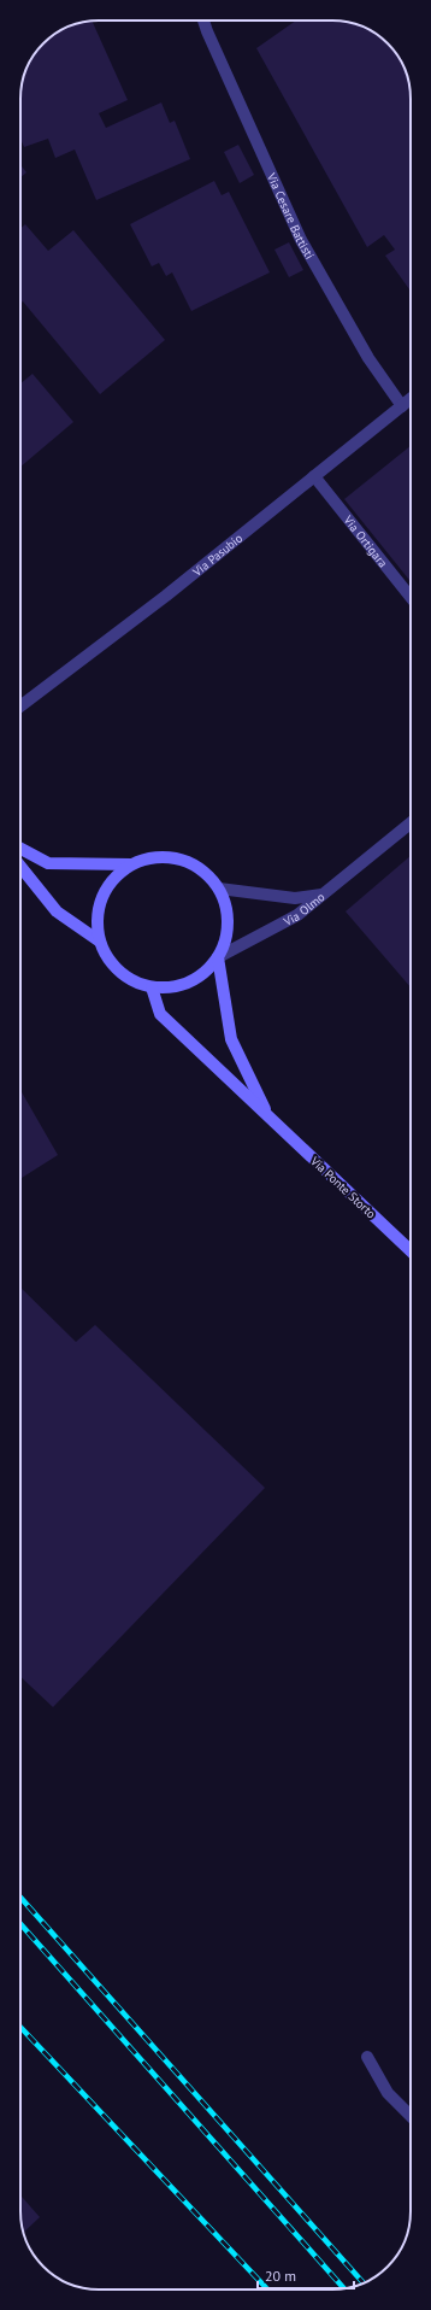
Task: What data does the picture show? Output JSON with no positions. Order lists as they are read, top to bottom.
{
  "streets": {
    "main road": ["Via Ponte Storto"],
    "street": [
      "Via Cesare Battisti",
      "Via Ortigara",
      "Via Pasubio",
      "Via Olmo"
    ]
  },
  "crossings": [
    ["Via Cesare Battisti", "Via Pasubio"],
    ["Via Ortigara", "Via Pasubio"],
    ["Via Olmo", "Via Ponte Storto"]
  ],
  "scale_bar": "20 m"
}
